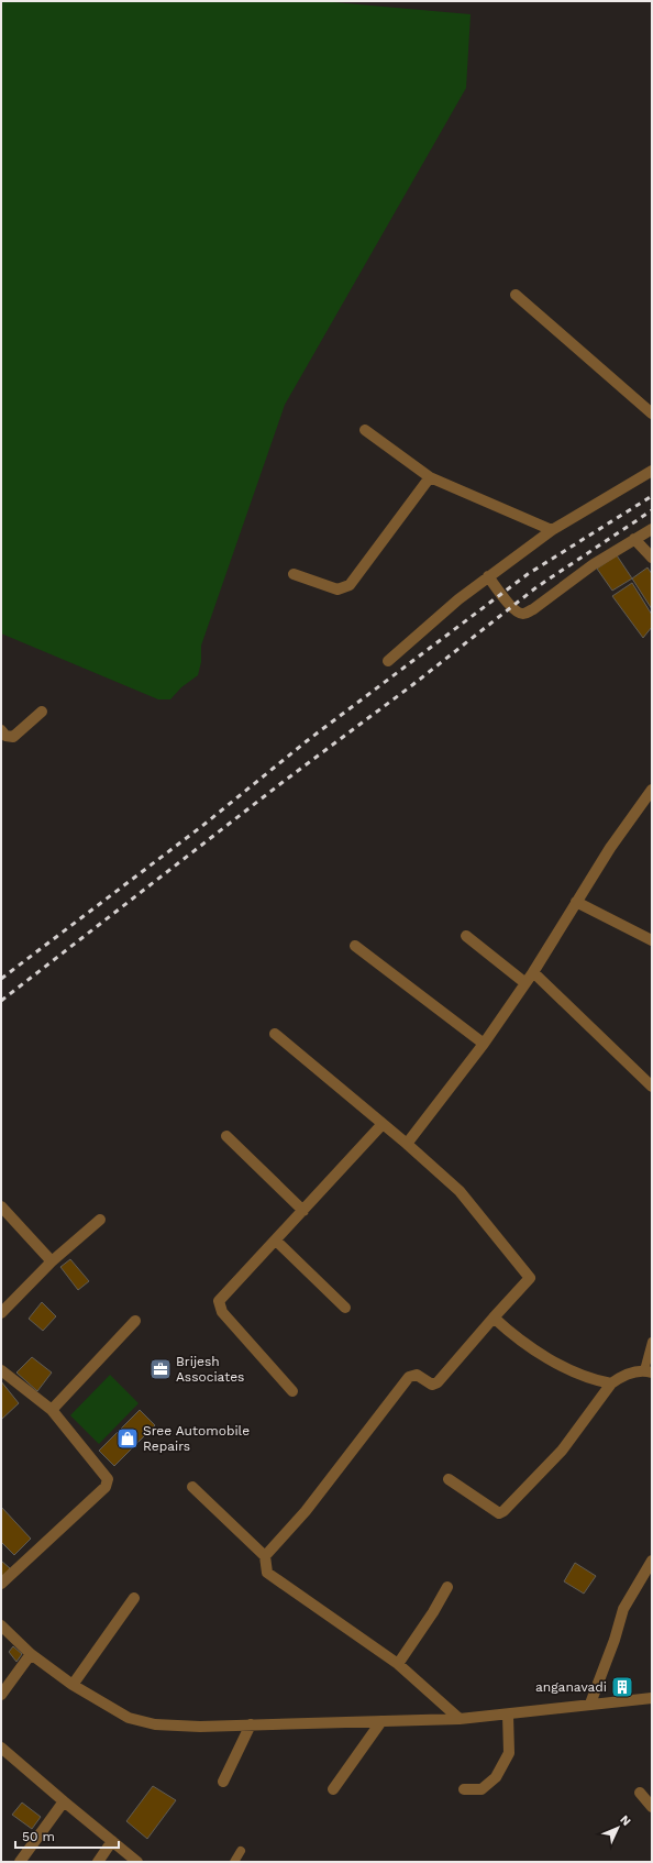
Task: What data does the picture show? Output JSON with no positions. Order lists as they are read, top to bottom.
{
  "places": {
    "office": ["Brijesh Associates"],
    "shop": ["Sree Automobile Repairs"],
    "building": ["anganavadi"]
  },
  "scale_bar": "50 m",
  "north": "top right"
}
